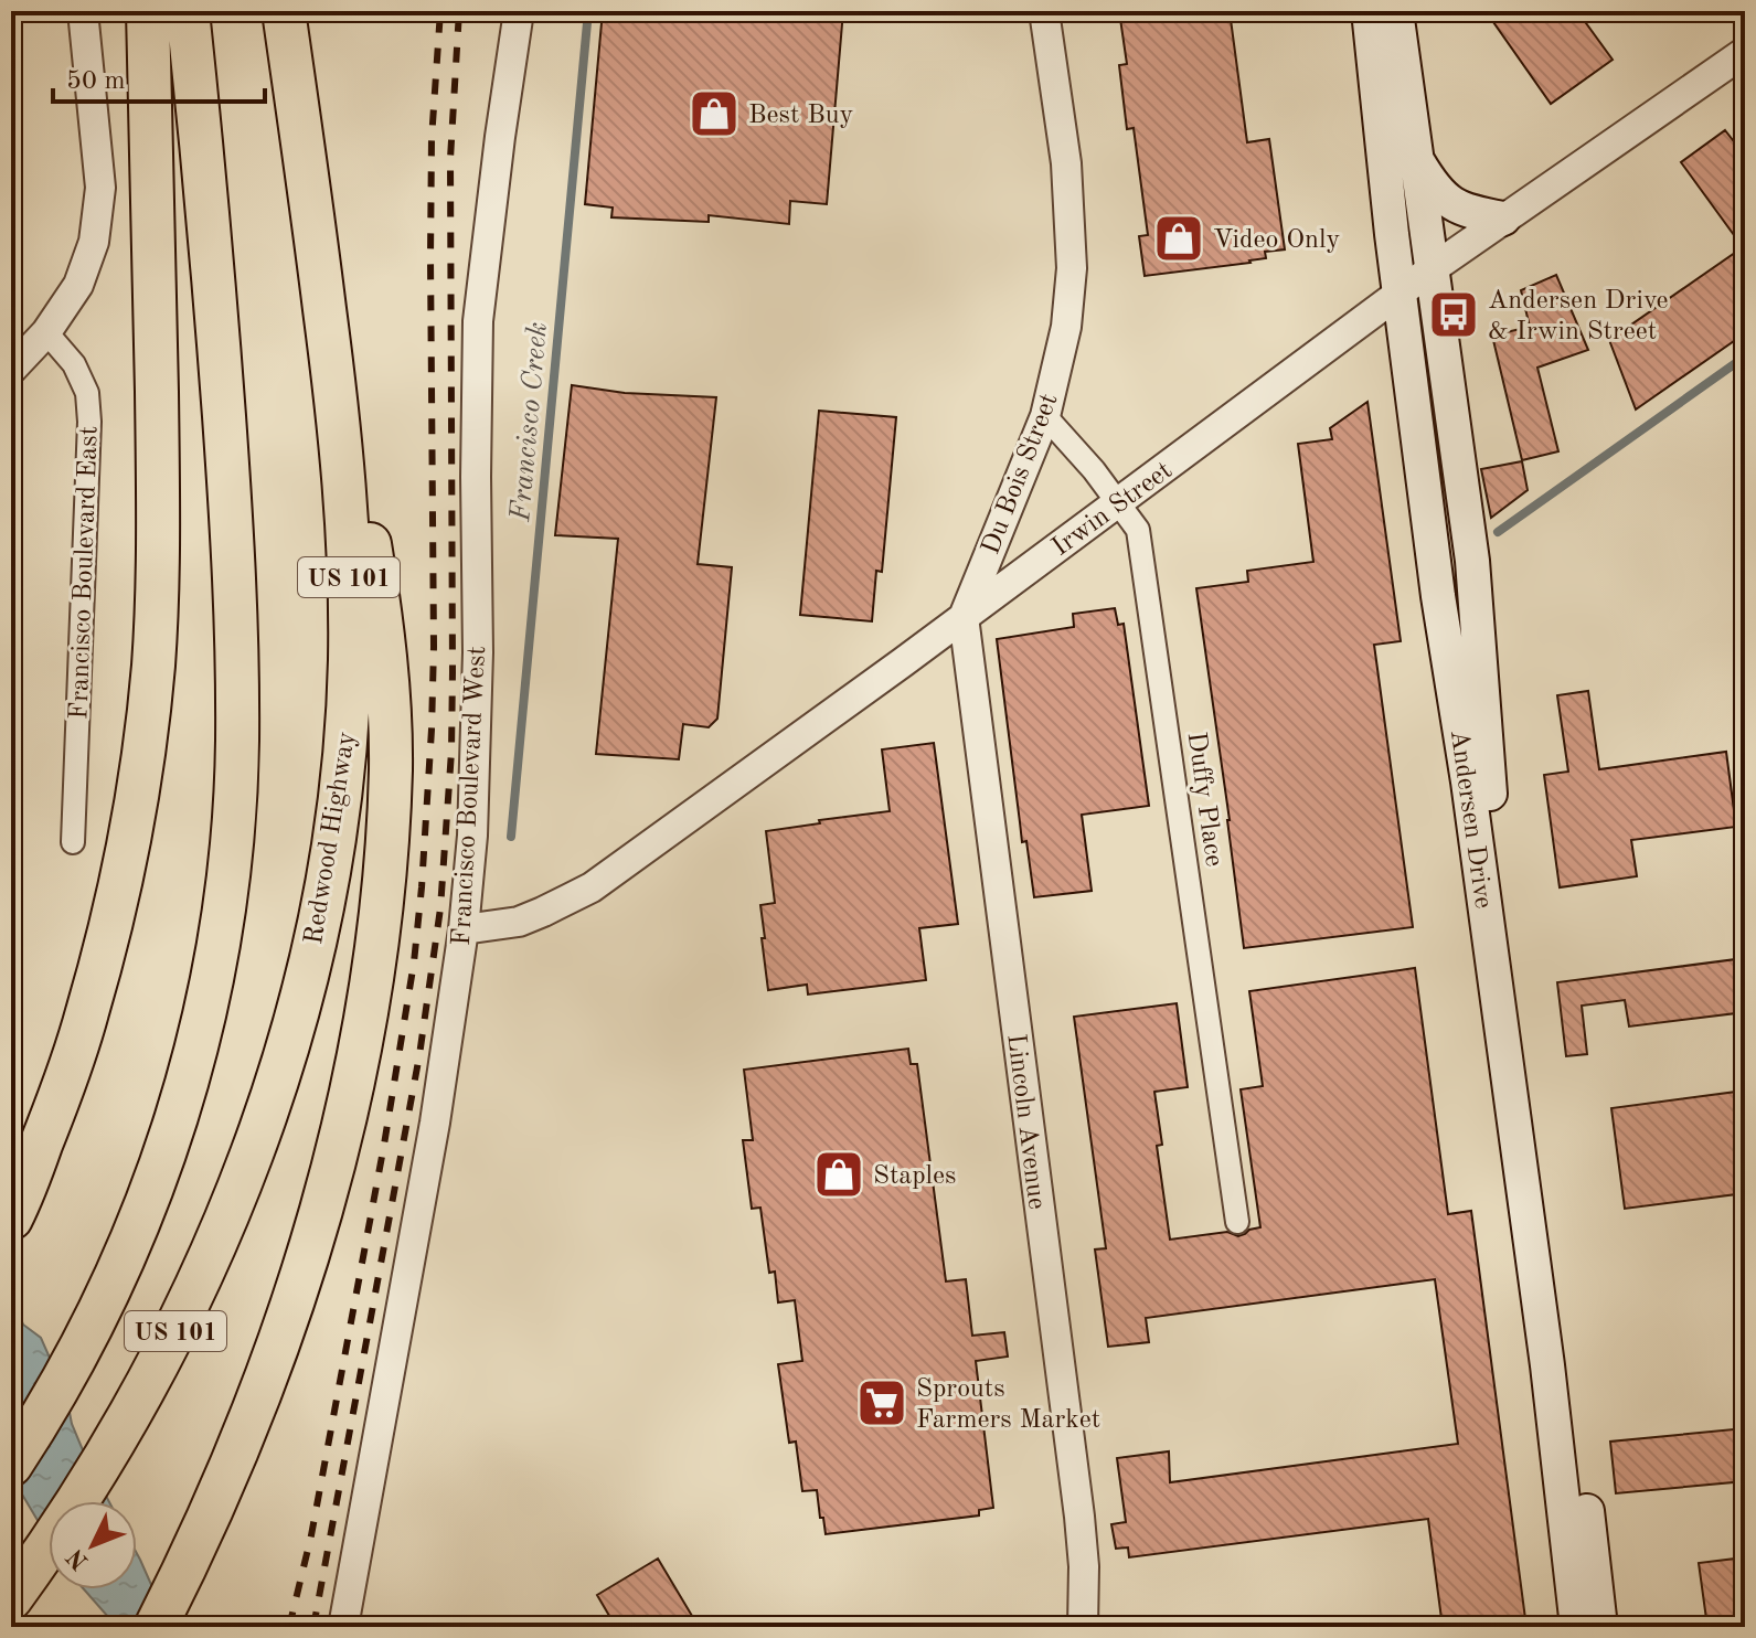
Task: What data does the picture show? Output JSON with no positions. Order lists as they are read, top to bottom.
{
  "streets": {
    "highway": ["US 101", "Redwood Highway"],
    "main road": ["Andersen Drive"],
    "street": [
      "Du Bois Street",
      "Irwin Street",
      "Francisco Boulevard East",
      "Francisco Boulevard West",
      "Duffy Place",
      "Lincoln Avenue"
    ]
  },
  "crossings": [
    ["Du Bois Street", "Irwin Street"],
    ["Du Bois Street", "Duffy Place"],
    ["Du Bois Street", "Lincoln Avenue"],
    ["Irwin Street", "Francisco Boulevard West"],
    ["Irwin Street", "Duffy Place"],
    ["Irwin Street", "Andersen Drive"],
    ["Irwin Street", "Lincoln Avenue"]
  ],
  "water": ["Francisco Creek"],
  "places": {
    "shop": ["Best Buy", "Video Only", "Staples"],
    "bus stop": ["Andersen Drive & Irwin Street"],
    "supermarket": ["Sprouts Farmers Market"]
  },
  "scale_bar": "50 m",
  "north": "bottom left"
}
